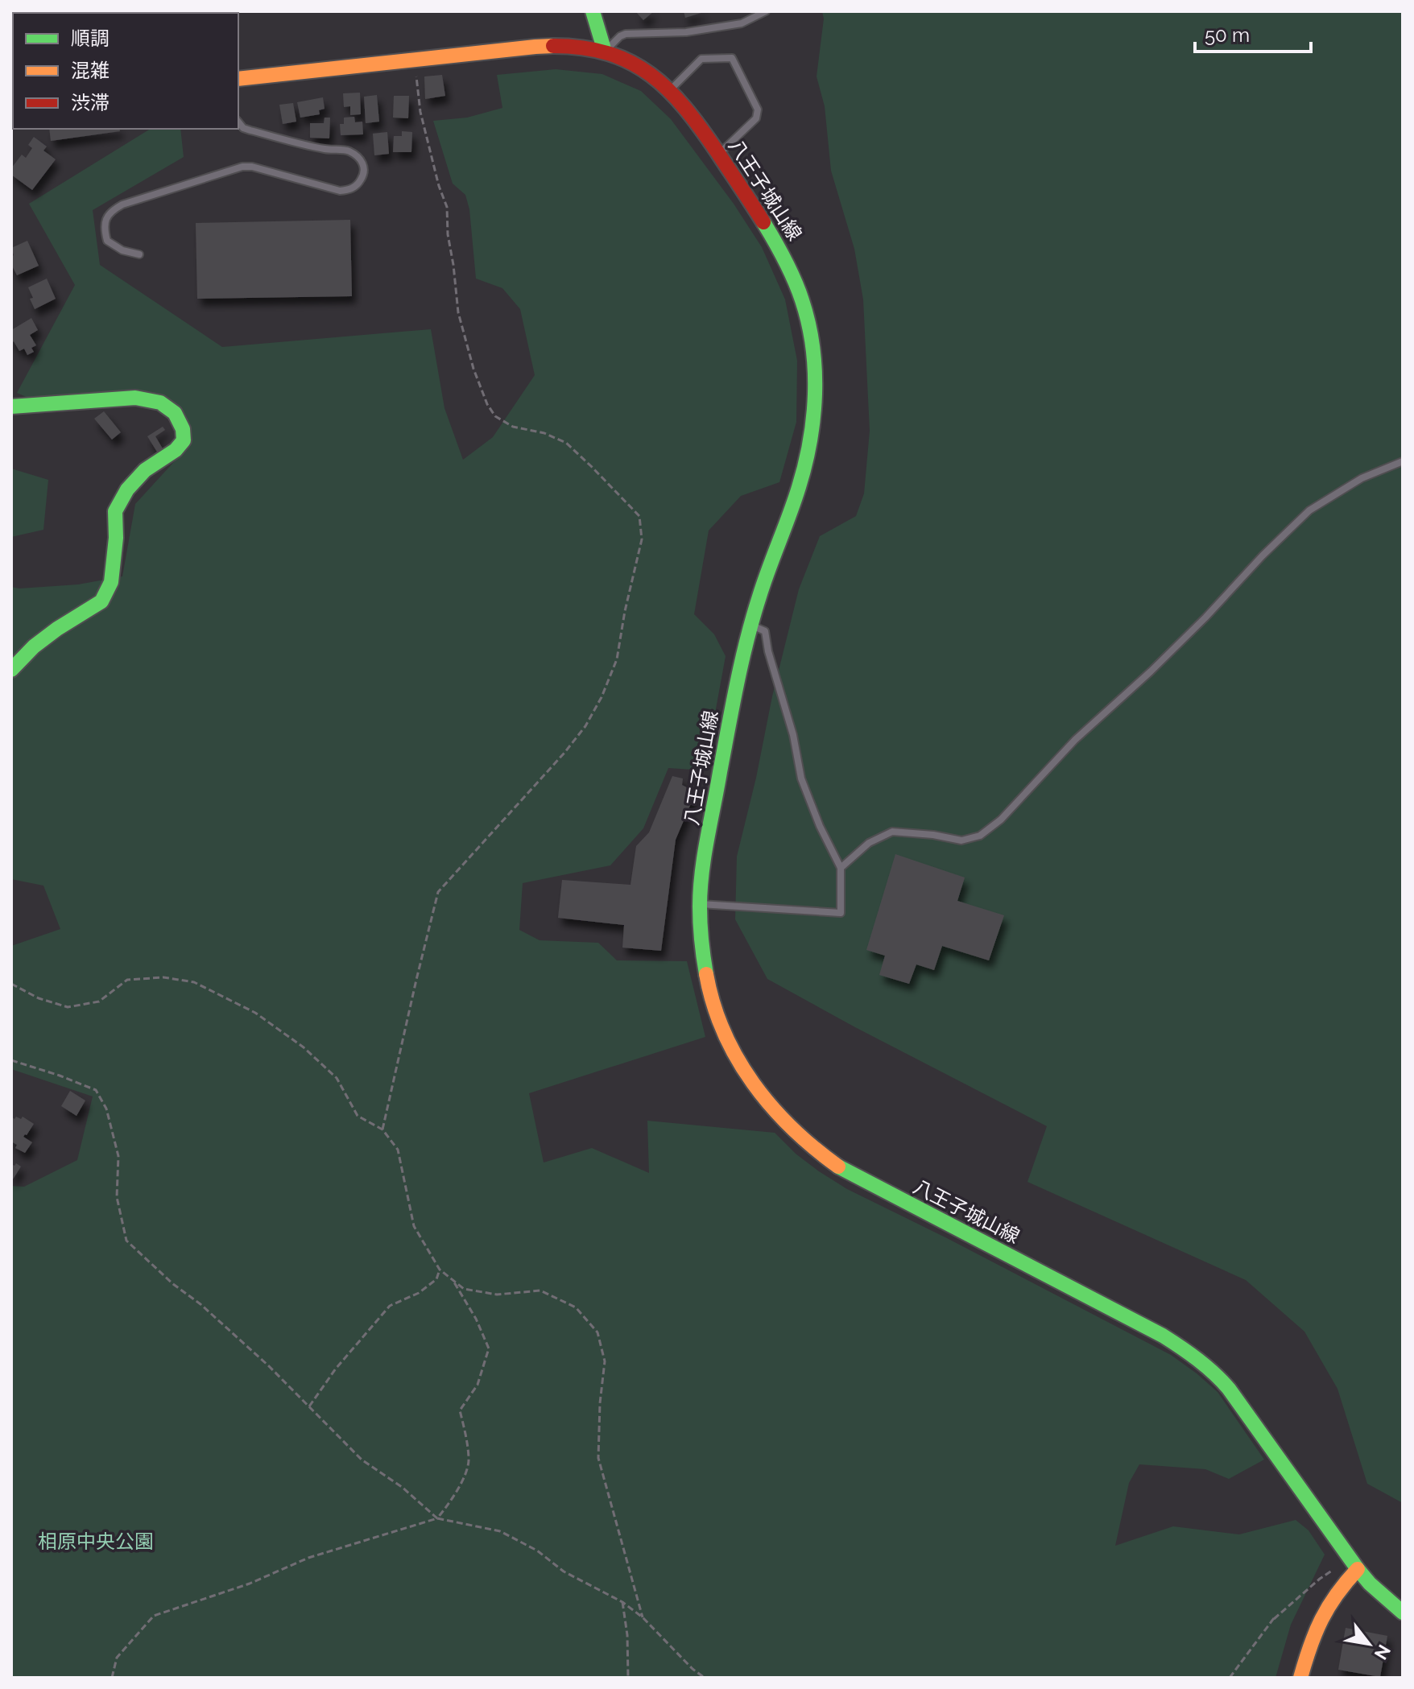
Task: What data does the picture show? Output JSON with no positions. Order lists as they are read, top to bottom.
{
  "streets": {
    "main road": ["八王子城山線"]
  },
  "parks": ["相原中央公園"],
  "legend": ["順調", "混雑", "渋滞"],
  "scale_bar": "50 m",
  "north": "bottom right"
}
